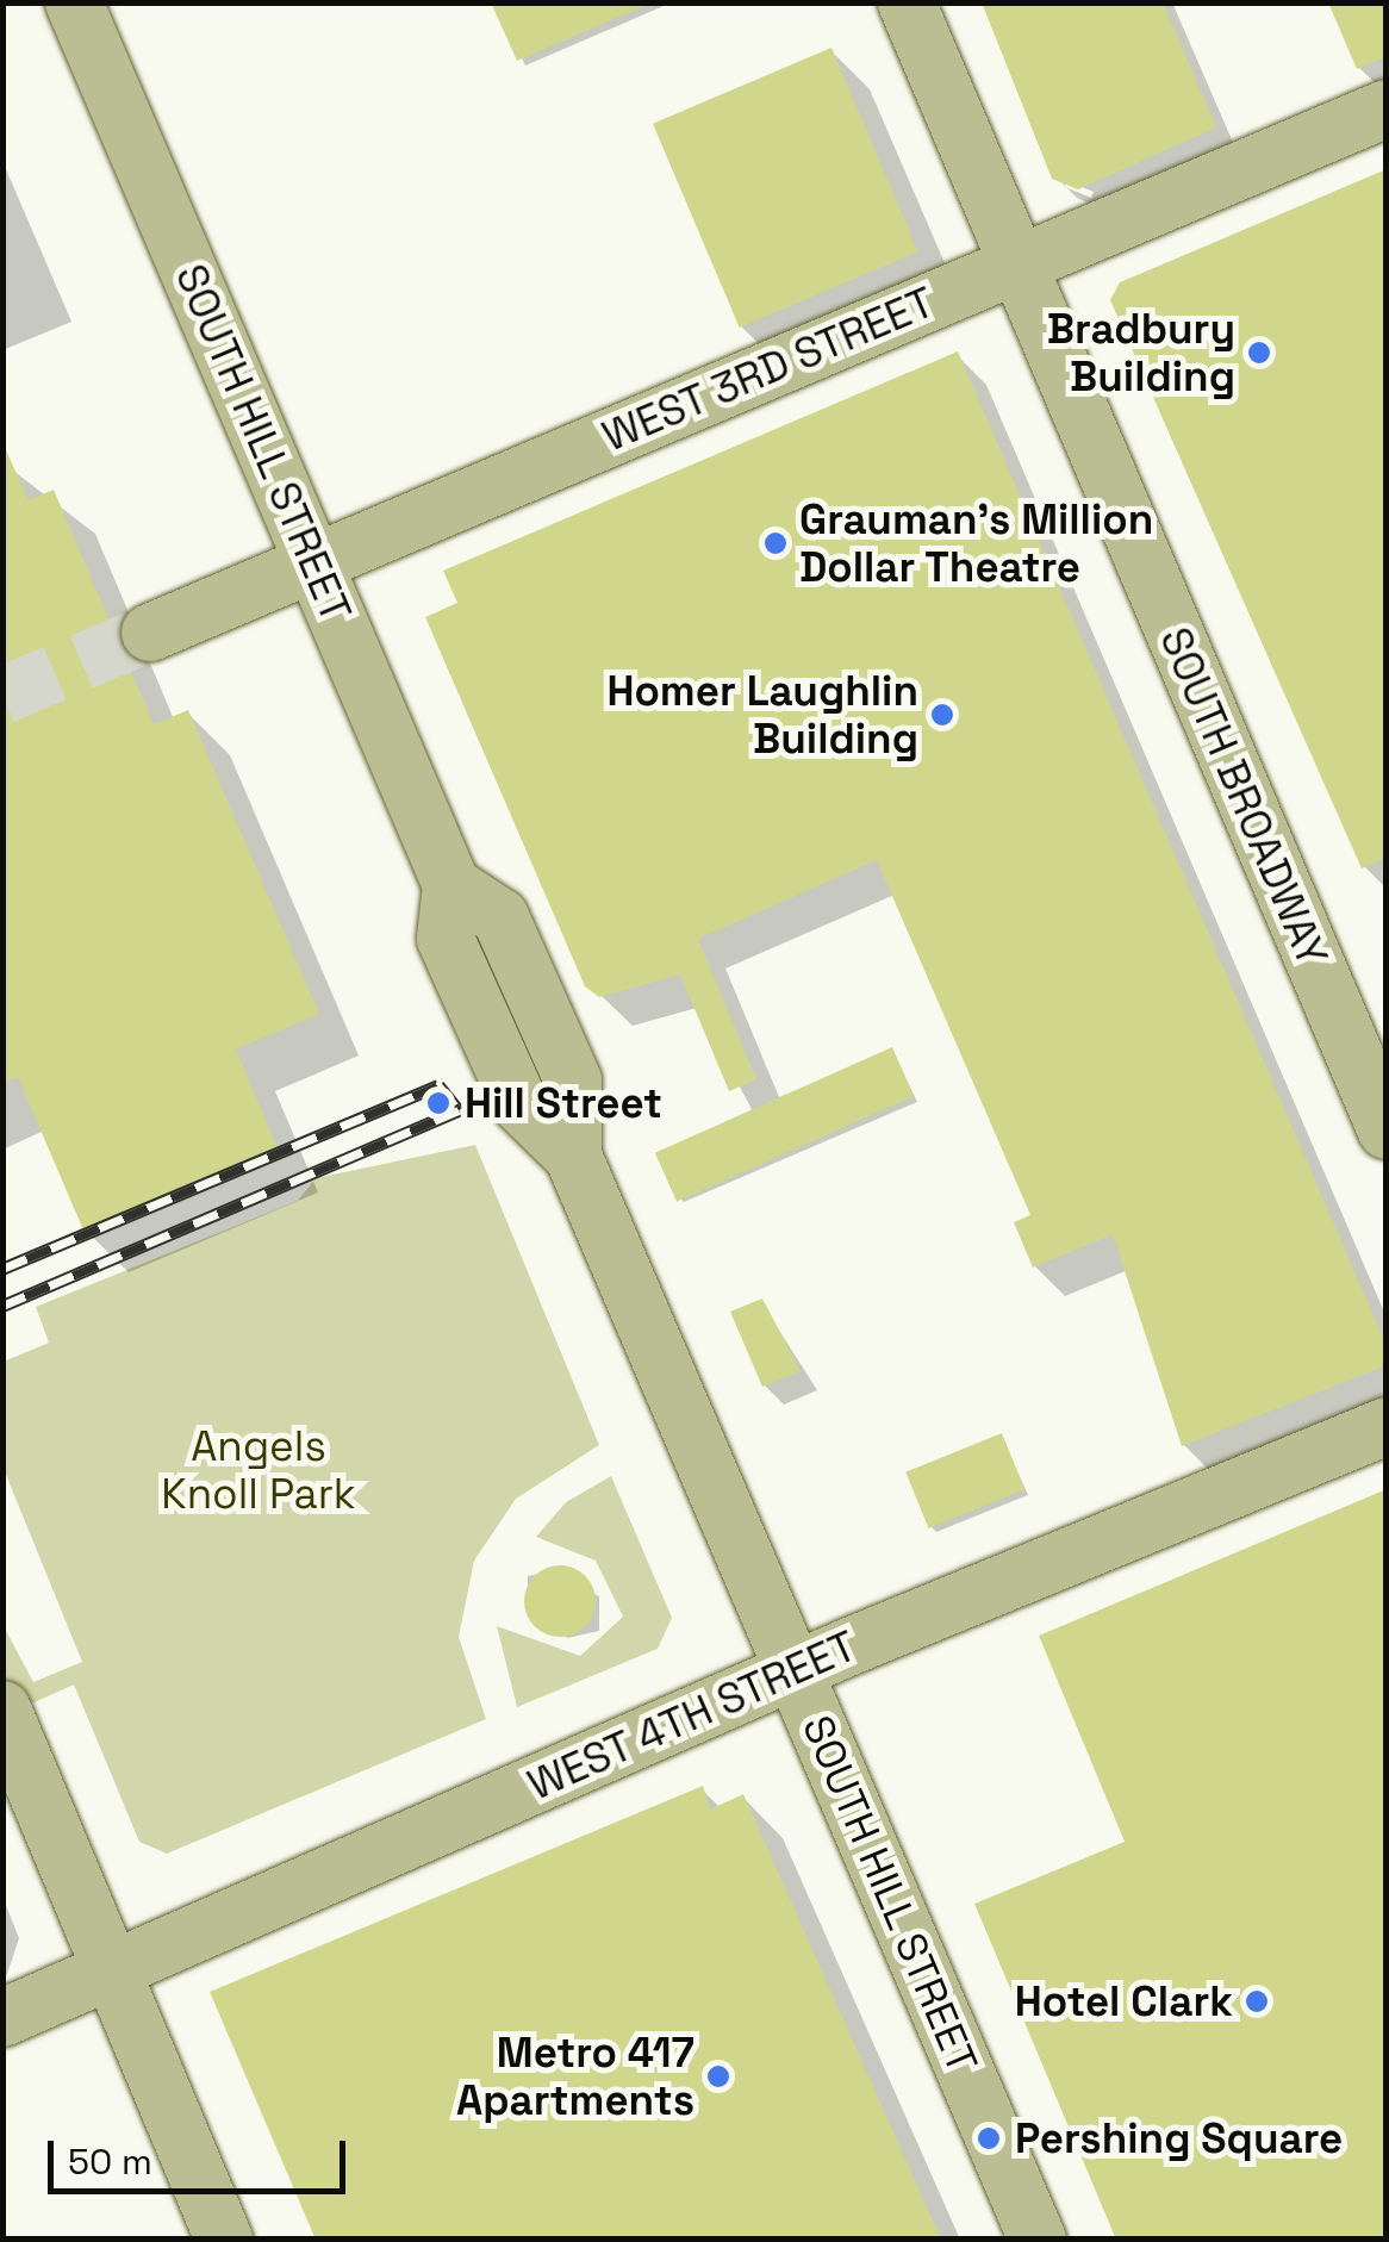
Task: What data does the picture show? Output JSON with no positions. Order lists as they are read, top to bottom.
{
  "streets": {
    "main road": [
      "WEST 3RD STREET",
      "SOUTH HILL STREET",
      "SOUTH BROADWAY",
      "WEST 4TH STREET"
    ]
  },
  "crossings": [
    ["WEST 3RD STREET", "SOUTH HILL STREET"],
    ["WEST 3RD STREET", "SOUTH BROADWAY"],
    ["SOUTH HILL STREET", "WEST 4TH STREET"]
  ],
  "parks": ["Angels Knoll Park"],
  "places": [
    "Bradbury Building",
    "Grauman's Million Dollar Theatre",
    "Homer Laughlin Building",
    "Hill Street",
    "Hotel Clark",
    "Metro 417 Apartments",
    "Pershing Square"
  ],
  "scale_bar": "50 m"
}
